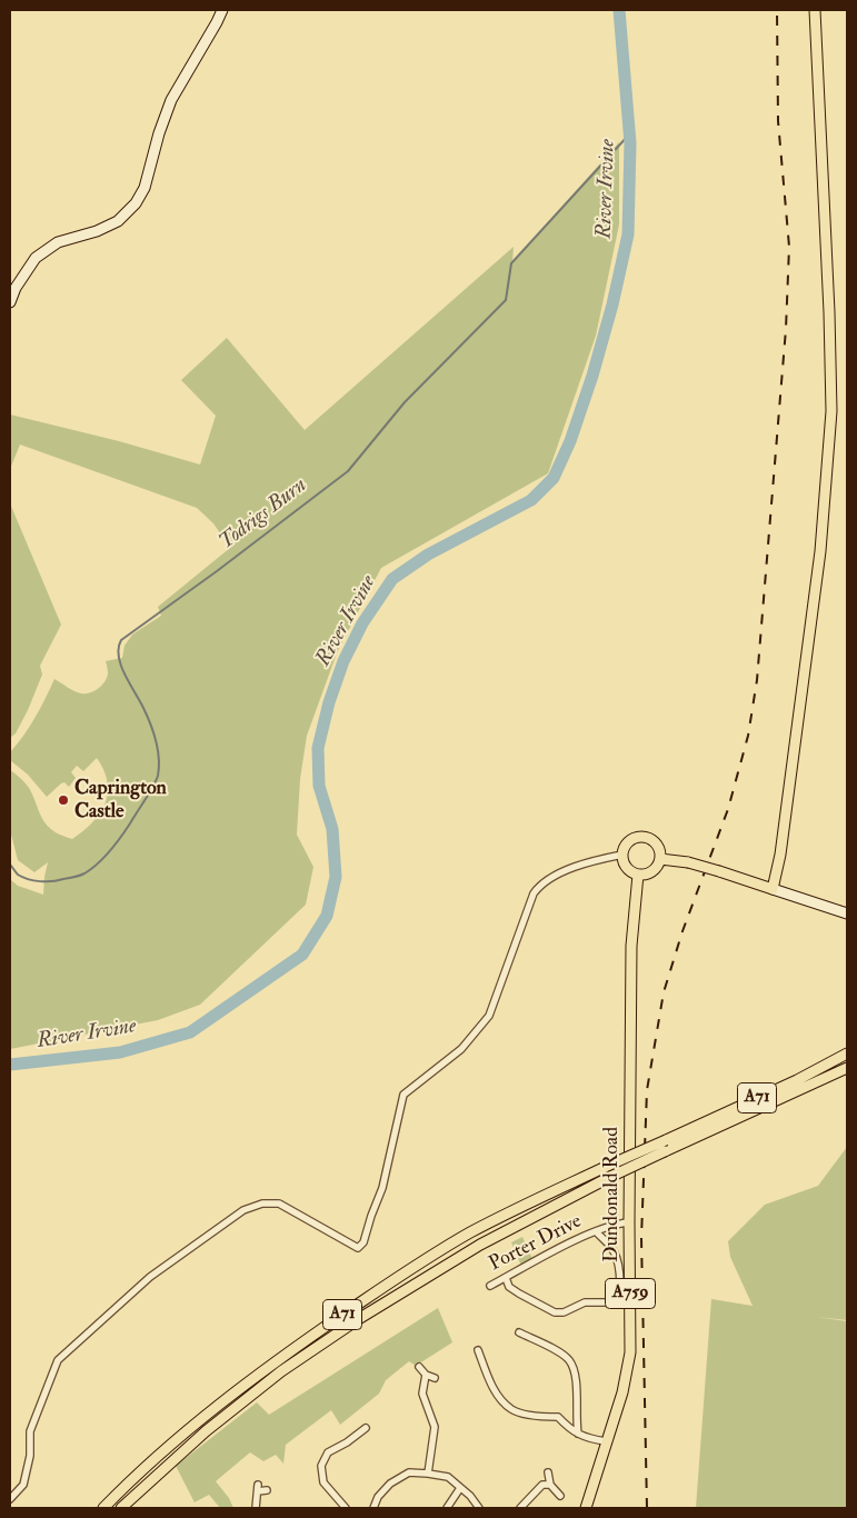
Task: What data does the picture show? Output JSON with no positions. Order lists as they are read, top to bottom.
{
  "streets": {
    "main road": ["A71", "Dundonald Road", "A759"],
    "street": ["Porter Drive"]
  },
  "crossings": [
    ["Dundonald Road", "Porter Drive"]
  ],
  "water": ["River Irvine", "Todrigs Burn"],
  "places": ["Caprington Castle"]
}
